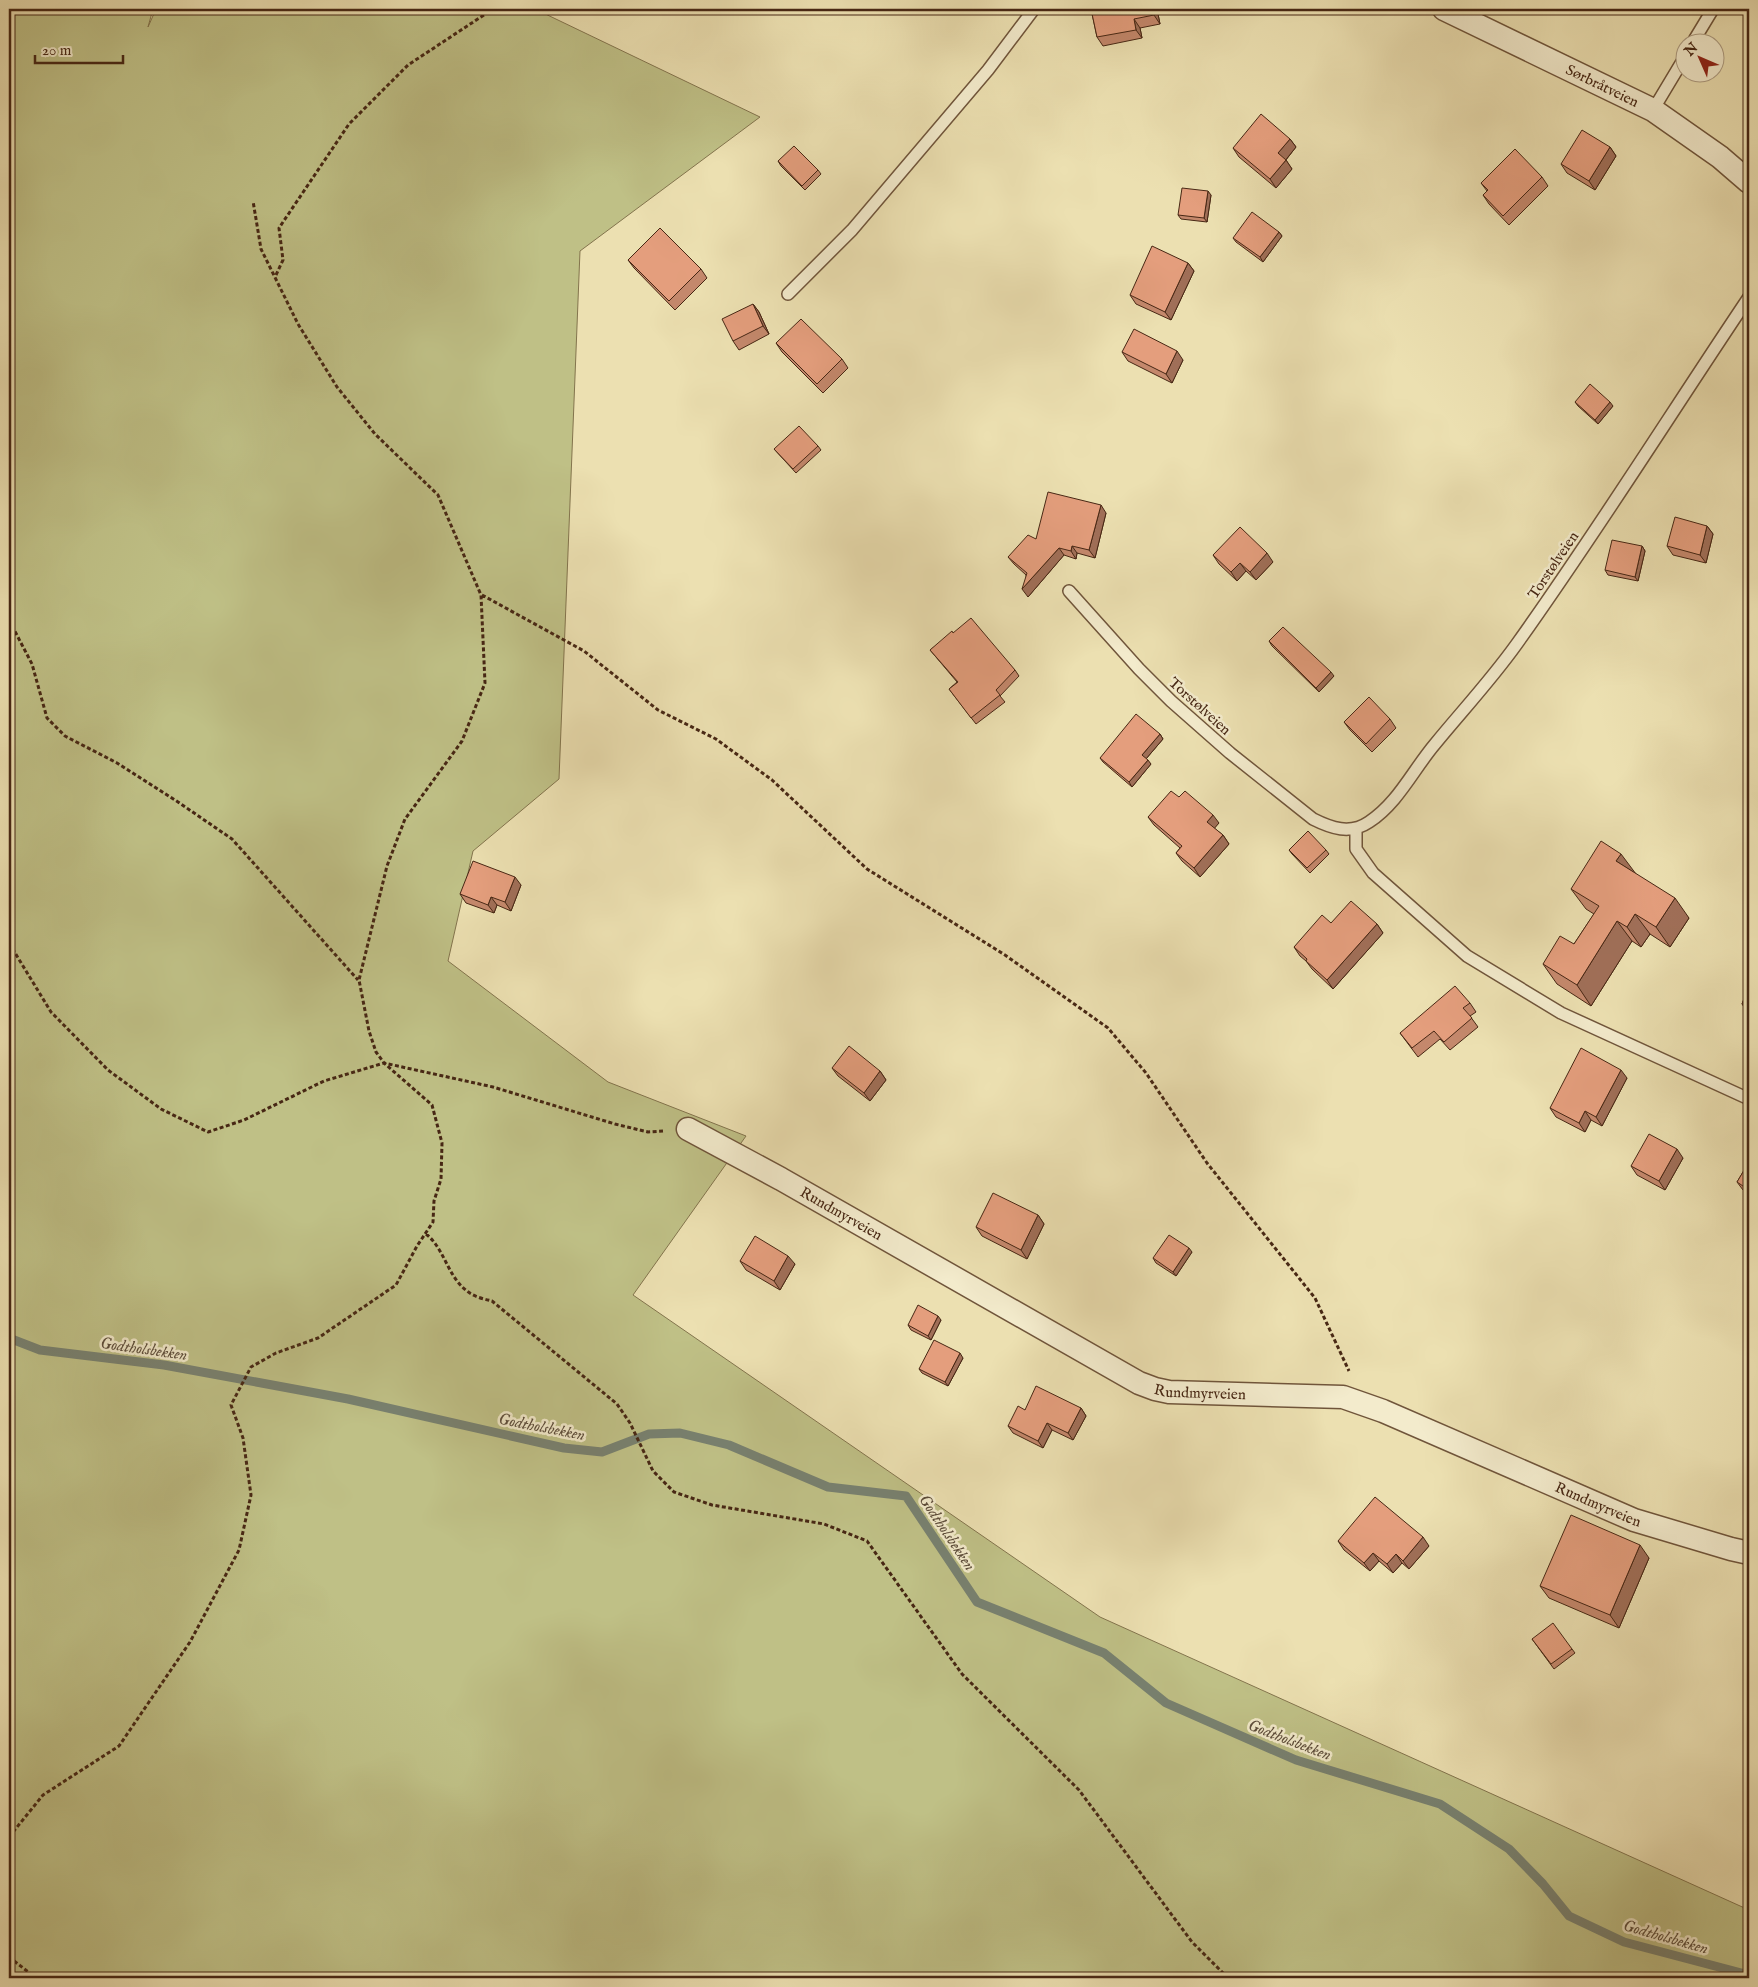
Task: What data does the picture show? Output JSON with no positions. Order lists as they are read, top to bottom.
{
  "streets": {
    "street": ["Sørbråtveien", "Rundmyrveien"],
    "lane": ["Torstølveien"]
  },
  "water": ["Godtholsbekken"],
  "scale_bar": "20 m",
  "north": "top left"
}
